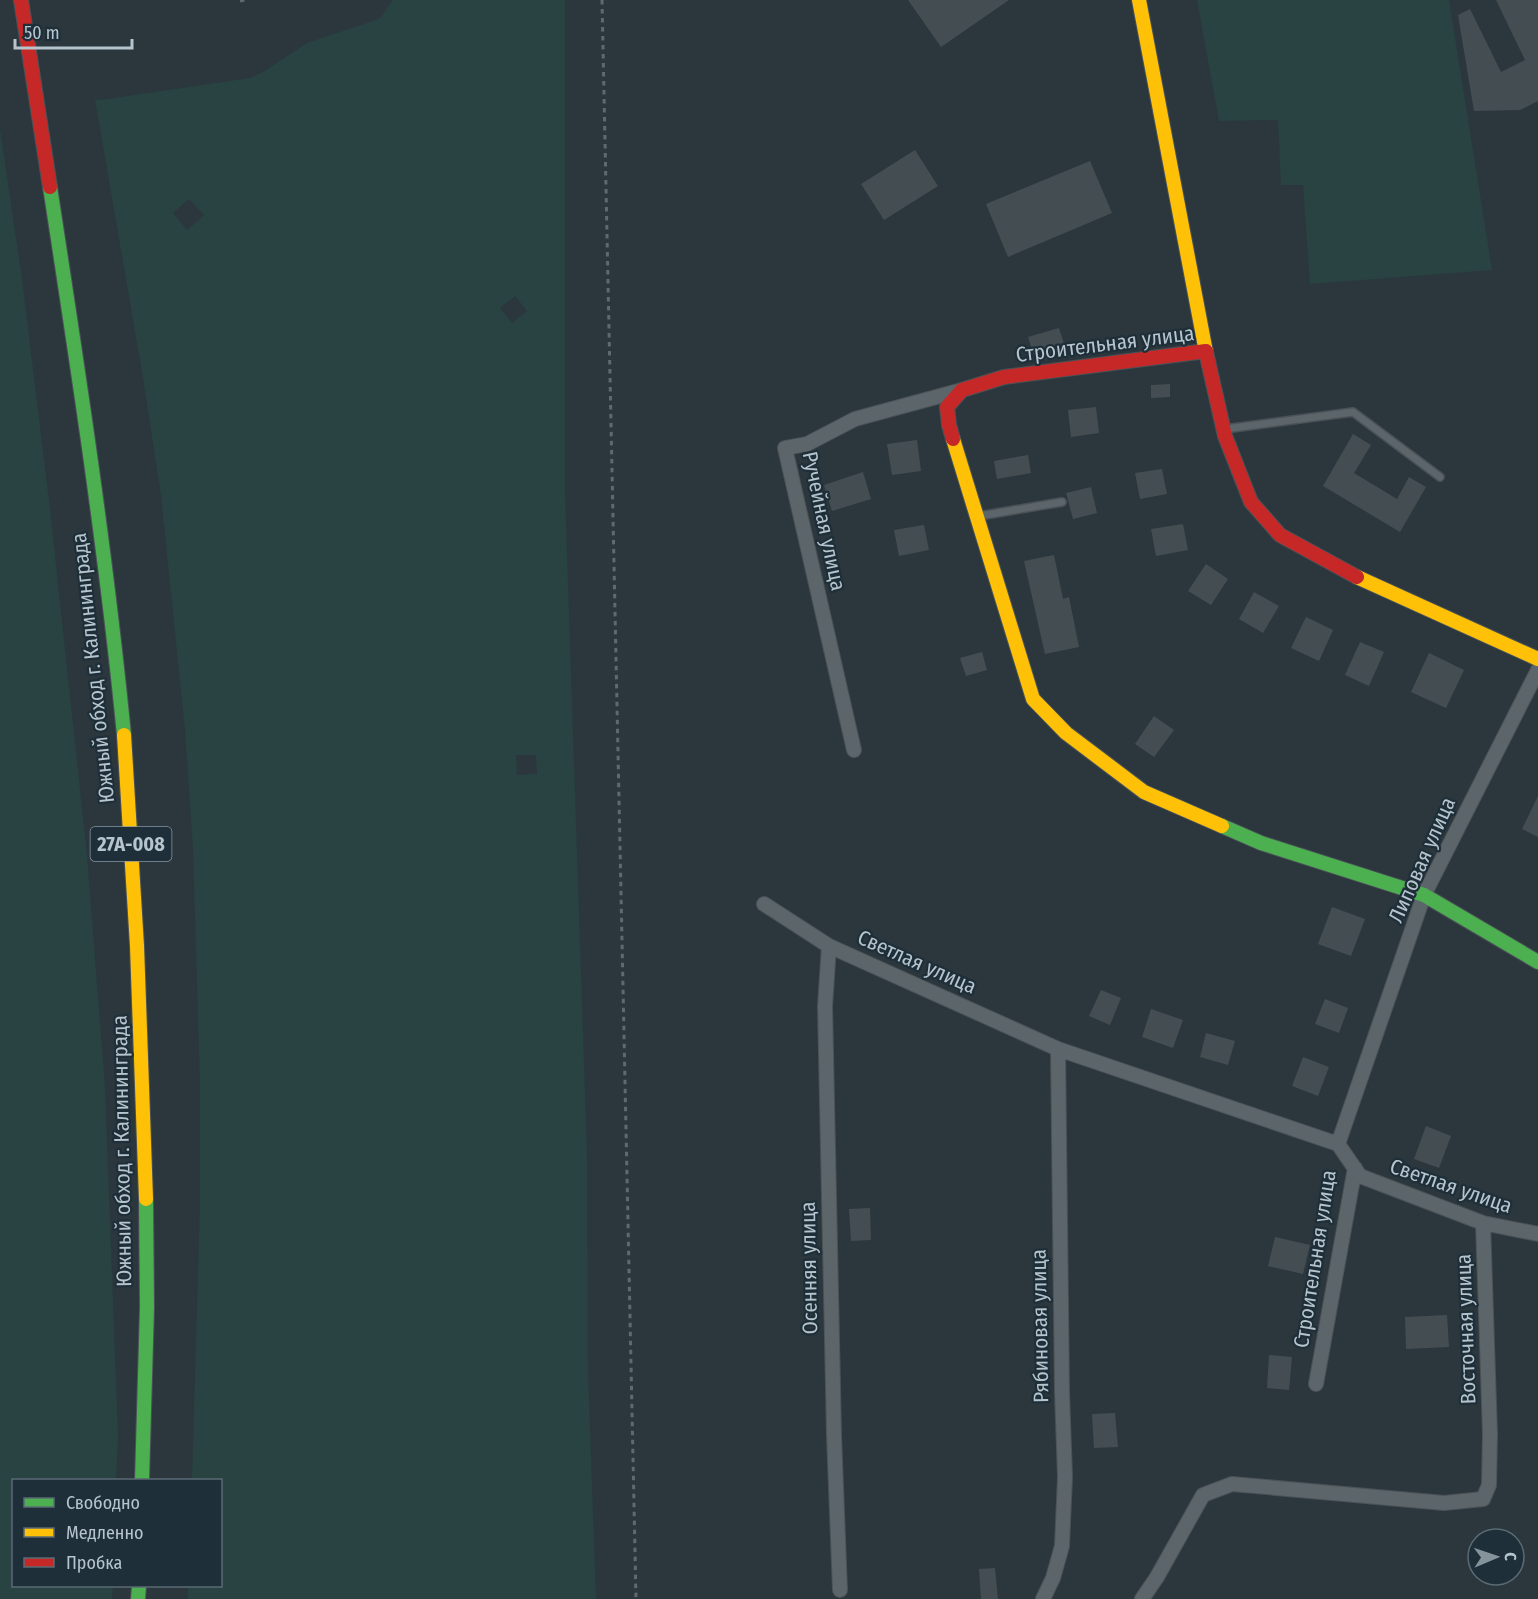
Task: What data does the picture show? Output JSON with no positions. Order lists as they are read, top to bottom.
{
  "streets": {
    "main road": ["Строительная улица", "Южный обход г. Калининграда", "27А-008"],
    "street": [
      "Ручейная улица",
      "Липовая улица",
      "Светлая улица",
      "Осенняя улица",
      "Рябиновая улица",
      "Восточная улица"
    ]
  },
  "crossings": [
    ["Строительная улица", "Ручейная улица"],
    ["Строительная улица", "Липовая улица"],
    ["Строительная улица", "Светлая улица"],
    ["Липовая улица", "Светлая улица"],
    ["Светлая улица", "Осенняя улица"],
    ["Светлая улица", "Рябиновая улица"],
    ["Светлая улица", "Восточная улица"]
  ],
  "legend": ["Свободно", "Медленно", "Пробка"],
  "scale_bar": "50 m",
  "north": "right"
}
